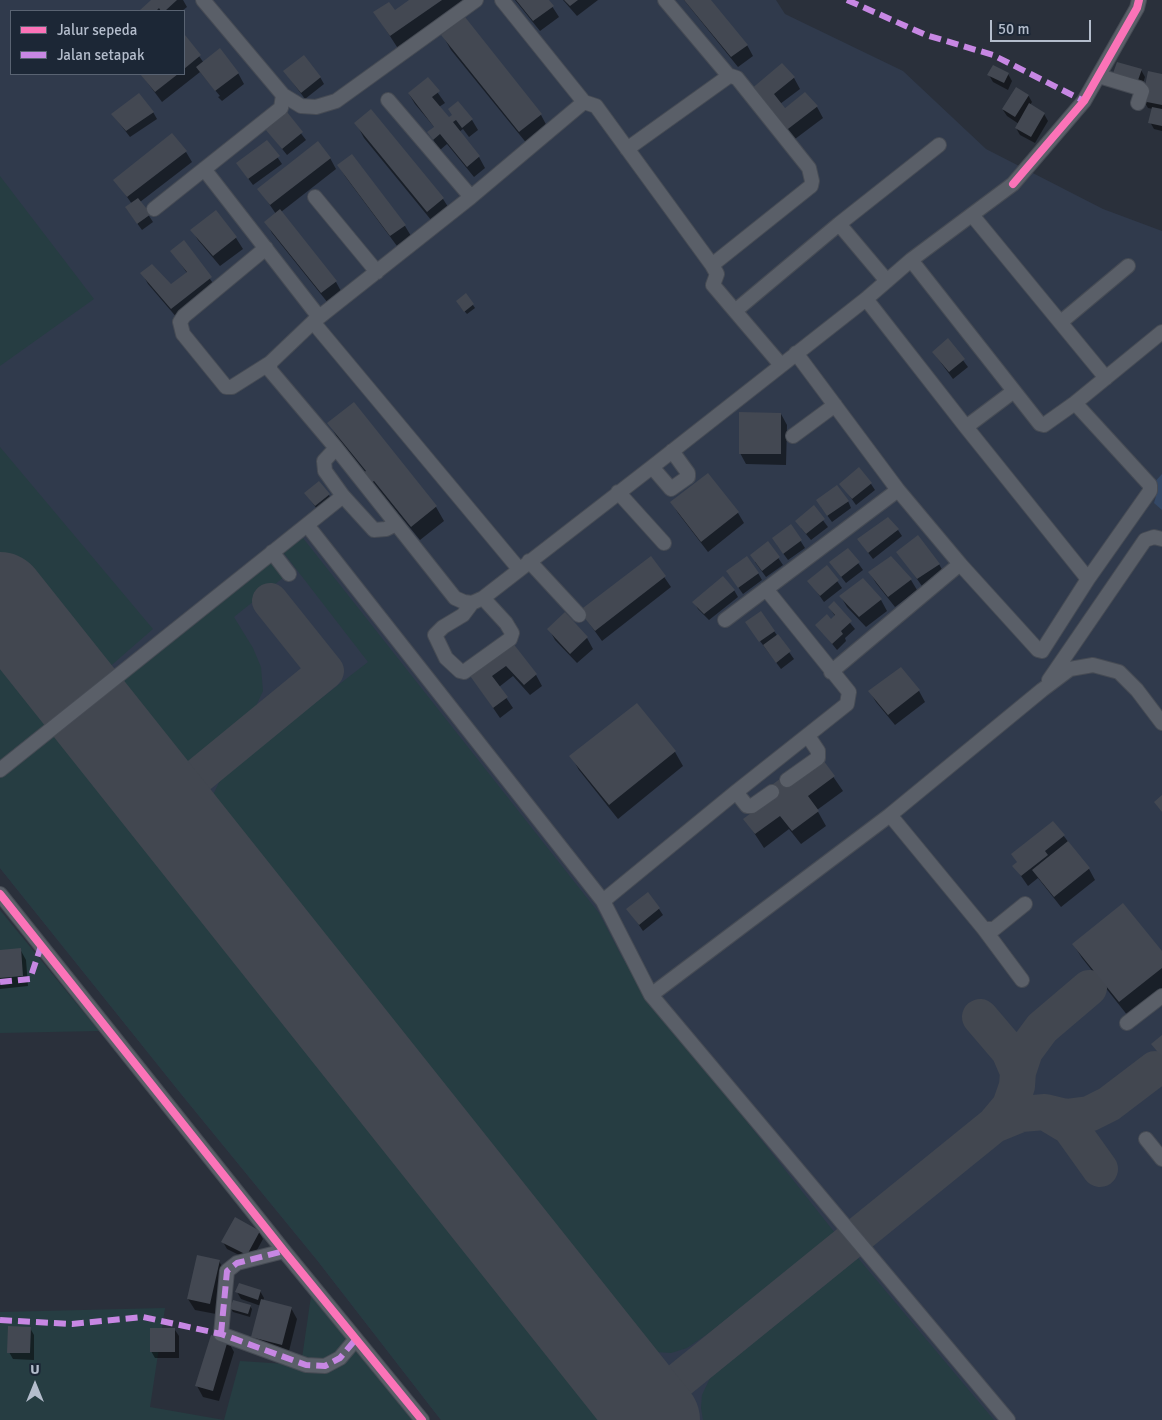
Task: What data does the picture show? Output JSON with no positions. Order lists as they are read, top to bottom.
{
  "legend": ["Jalur sepeda", "Jalan setapak"],
  "scale_bar": "50 m",
  "north": "top"
}
